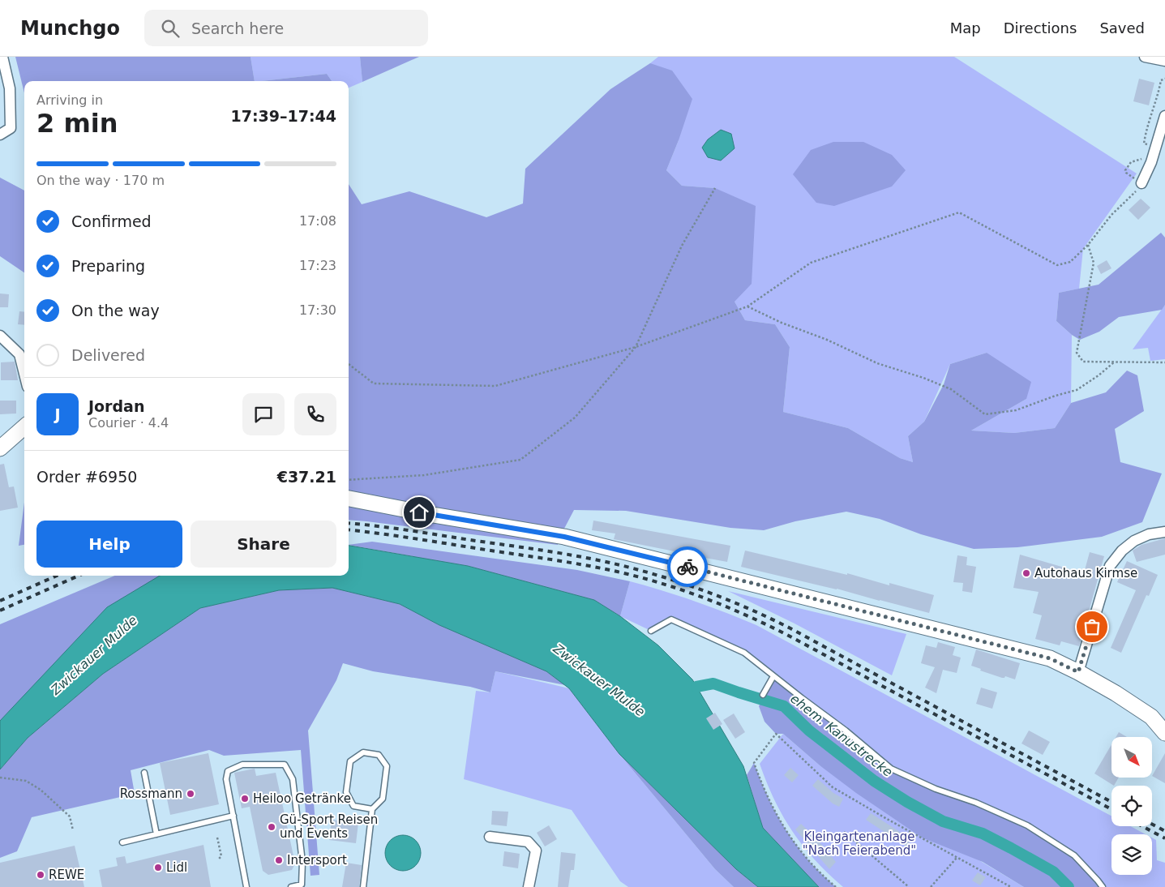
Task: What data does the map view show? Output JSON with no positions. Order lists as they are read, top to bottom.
{
  "water": ["Zwickauer Mulde", "ehem. Kanustrecke"],
  "parks": ["Kleingartenanlage \"Nach Feierabend\""],
  "places": [
    "Autohaus Kirmse",
    "Rossmann",
    "Heiloo Getränke",
    "Gü-Sport Reisen und Events",
    "Intersport",
    "Lidl",
    "REWE"
  ],
  "north": "bottom right",
  "page": {
    "header": "Munchgo",
    "search": "Search here",
    "nav": ["Map", "Directions", "Saved"],
    "heading": ["2 min", "Arriving in", "17:39–17:44"],
    "panel": [
      "Jordan",
      "Courier · 4.4",
      "Order #6950",
      "€37.21"
    ],
    "bar": "On the way · 170 m",
    "list": [
      ["Confirmed", "17:08"],
      ["Preparing", "17:23"],
      ["On the way", "17:30"],
      "Delivered"
    ],
    "round": "J",
    "buttons": ["Help", "Share"]
  }
}
